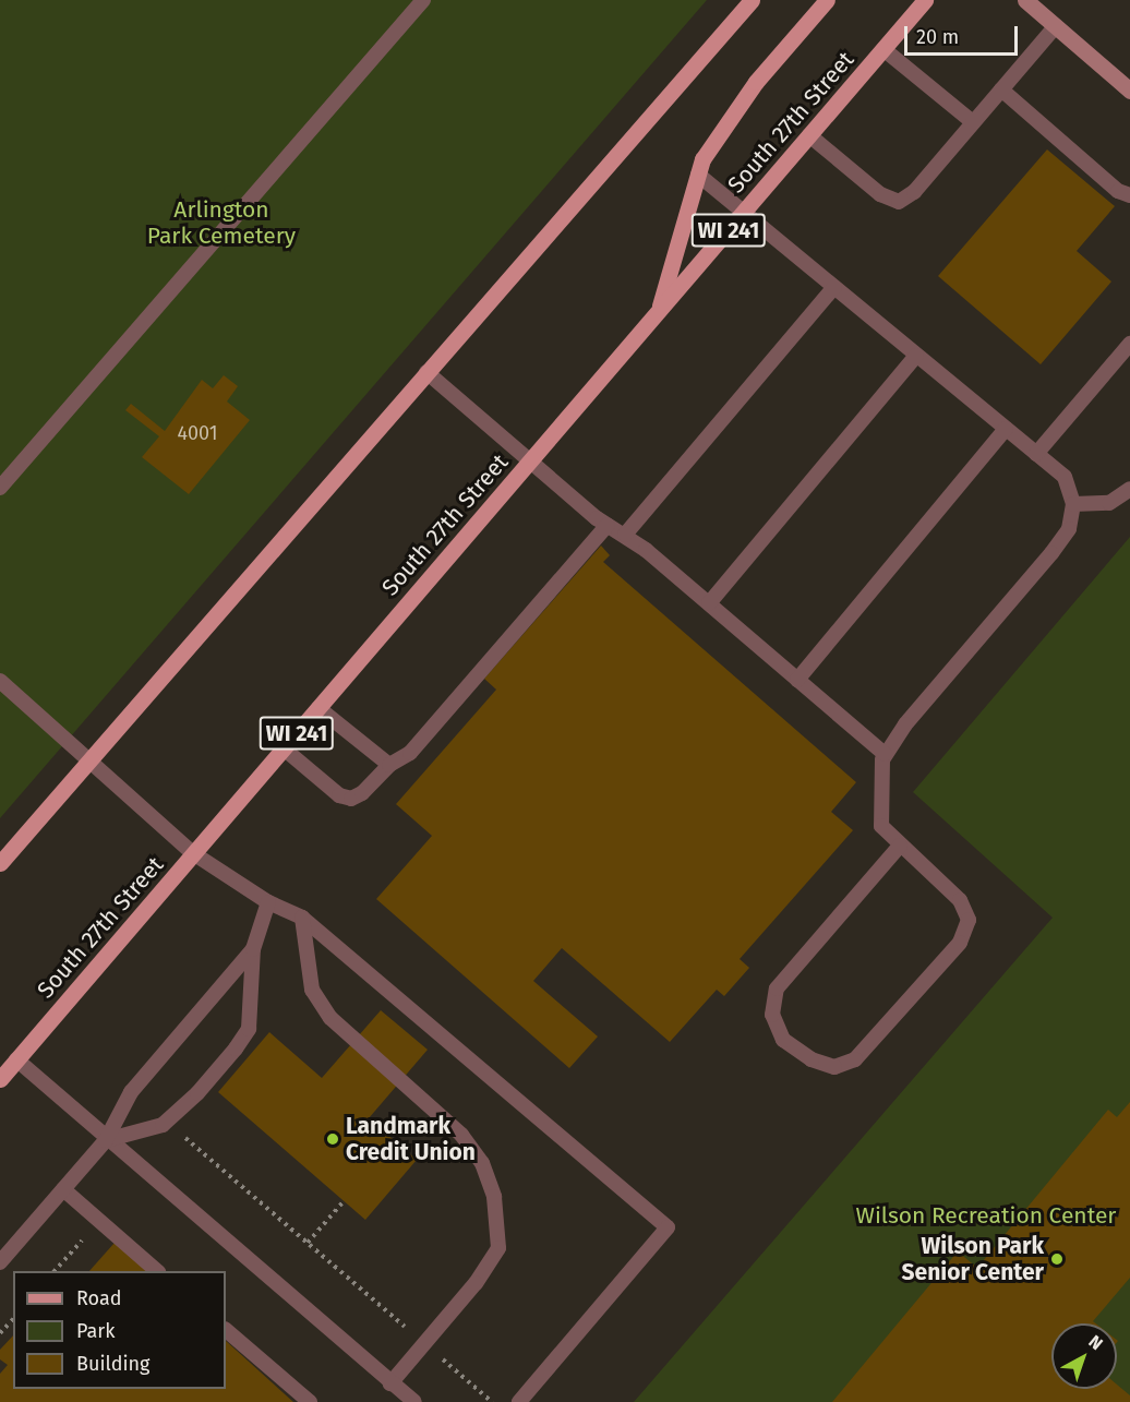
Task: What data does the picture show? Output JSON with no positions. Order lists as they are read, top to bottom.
{
  "streets": {
    "main road": ["South 27th Street", "WI 241"]
  },
  "parks": ["Arlington Park Cemetery", "Wilson Recreation Center"],
  "places": ["Landmark Credit Union", "Wilson Park Senior Center"],
  "house_numbers": ["4001"],
  "legend": ["Road", "Park", "Building"],
  "scale_bar": "20 m",
  "north": "top right"
}
